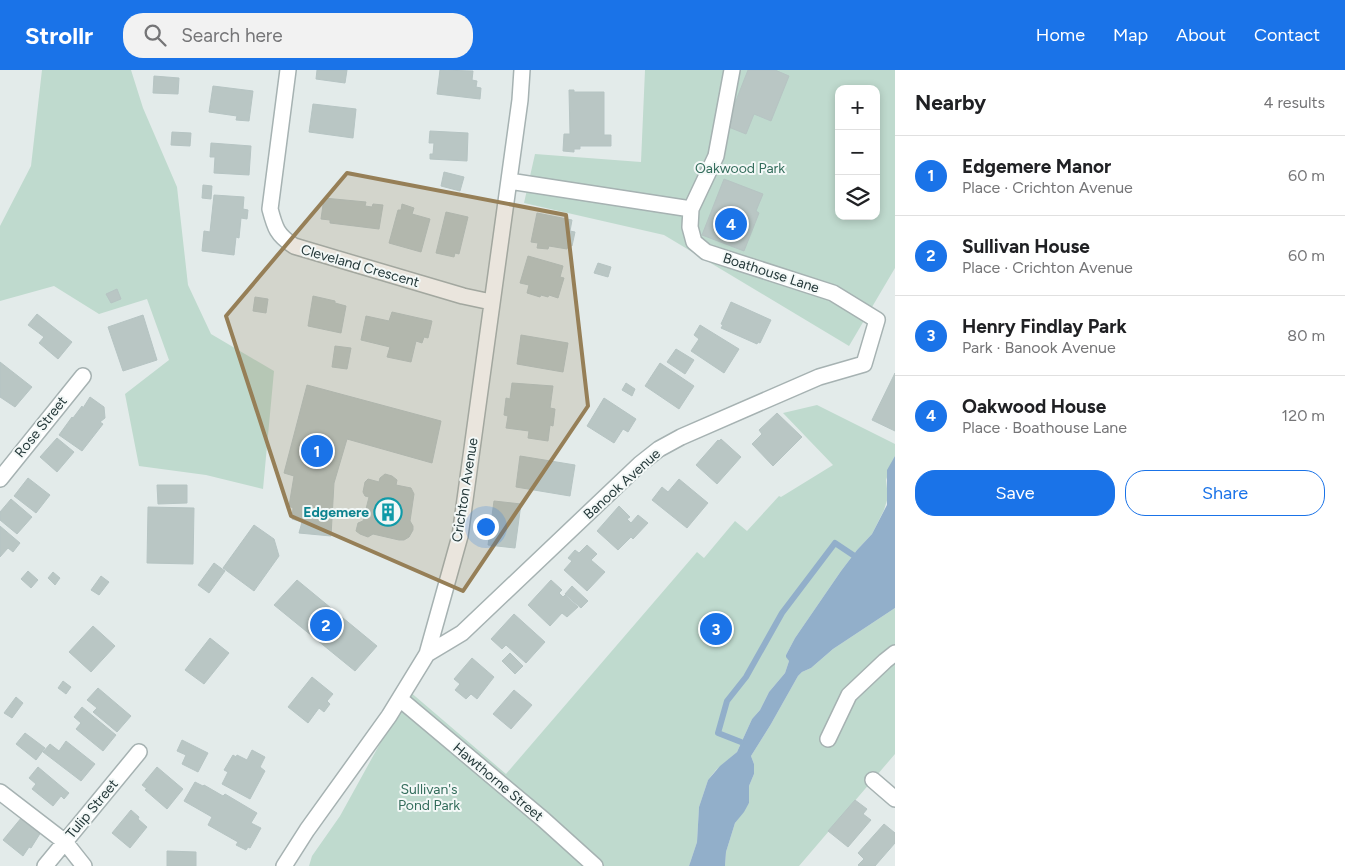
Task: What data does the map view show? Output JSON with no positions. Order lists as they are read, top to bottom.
{
  "streets": {
    "street": [
      "Cleveland Crescent",
      "Boathouse Lane",
      "Rose Street",
      "Banook Avenue",
      "Crichton Avenue",
      "Hawthorne Street",
      "Tulip Street"
    ]
  },
  "crossings": [
    ["Cleveland Crescent", "Crichton Avenue"],
    ["Boathouse Lane", "Banook Avenue"],
    ["Banook Avenue", "Crichton Avenue"],
    ["Crichton Avenue", "Hawthorne Street"]
  ],
  "parks": ["Oakwood Park", "Sullivan's Pond Park"],
  "places": {
    "building": ["Edgemere"]
  },
  "page": {
    "header": "Strollr",
    "search": "Search here",
    "nav": [
      "Home",
      "Map",
      "About",
      "Contact"
    ],
    "heading": ["Nearby", "4 results"],
    "map_buttons": ["+", "−"],
    "list": [
      {
        "mark": "1",
        "name": "Edgemere Manor",
        "note": "Place · Crichton Avenue",
        "value": "60 m"
      },
      {
        "mark": "2",
        "name": "Sullivan House",
        "note": "Place · Crichton Avenue",
        "value": "60 m"
      },
      {
        "mark": "3",
        "name": "Henry Findlay Park",
        "note": "Park · Banook Avenue",
        "value": "80 m"
      },
      {
        "mark": "4",
        "name": "Oakwood House",
        "note": "Place · Boathouse Lane",
        "value": "120 m"
      }
    ],
    "pins": [
      "4",
      "1",
      "2",
      "3"
    ],
    "buttons": ["Save", "Share"]
  }
}
